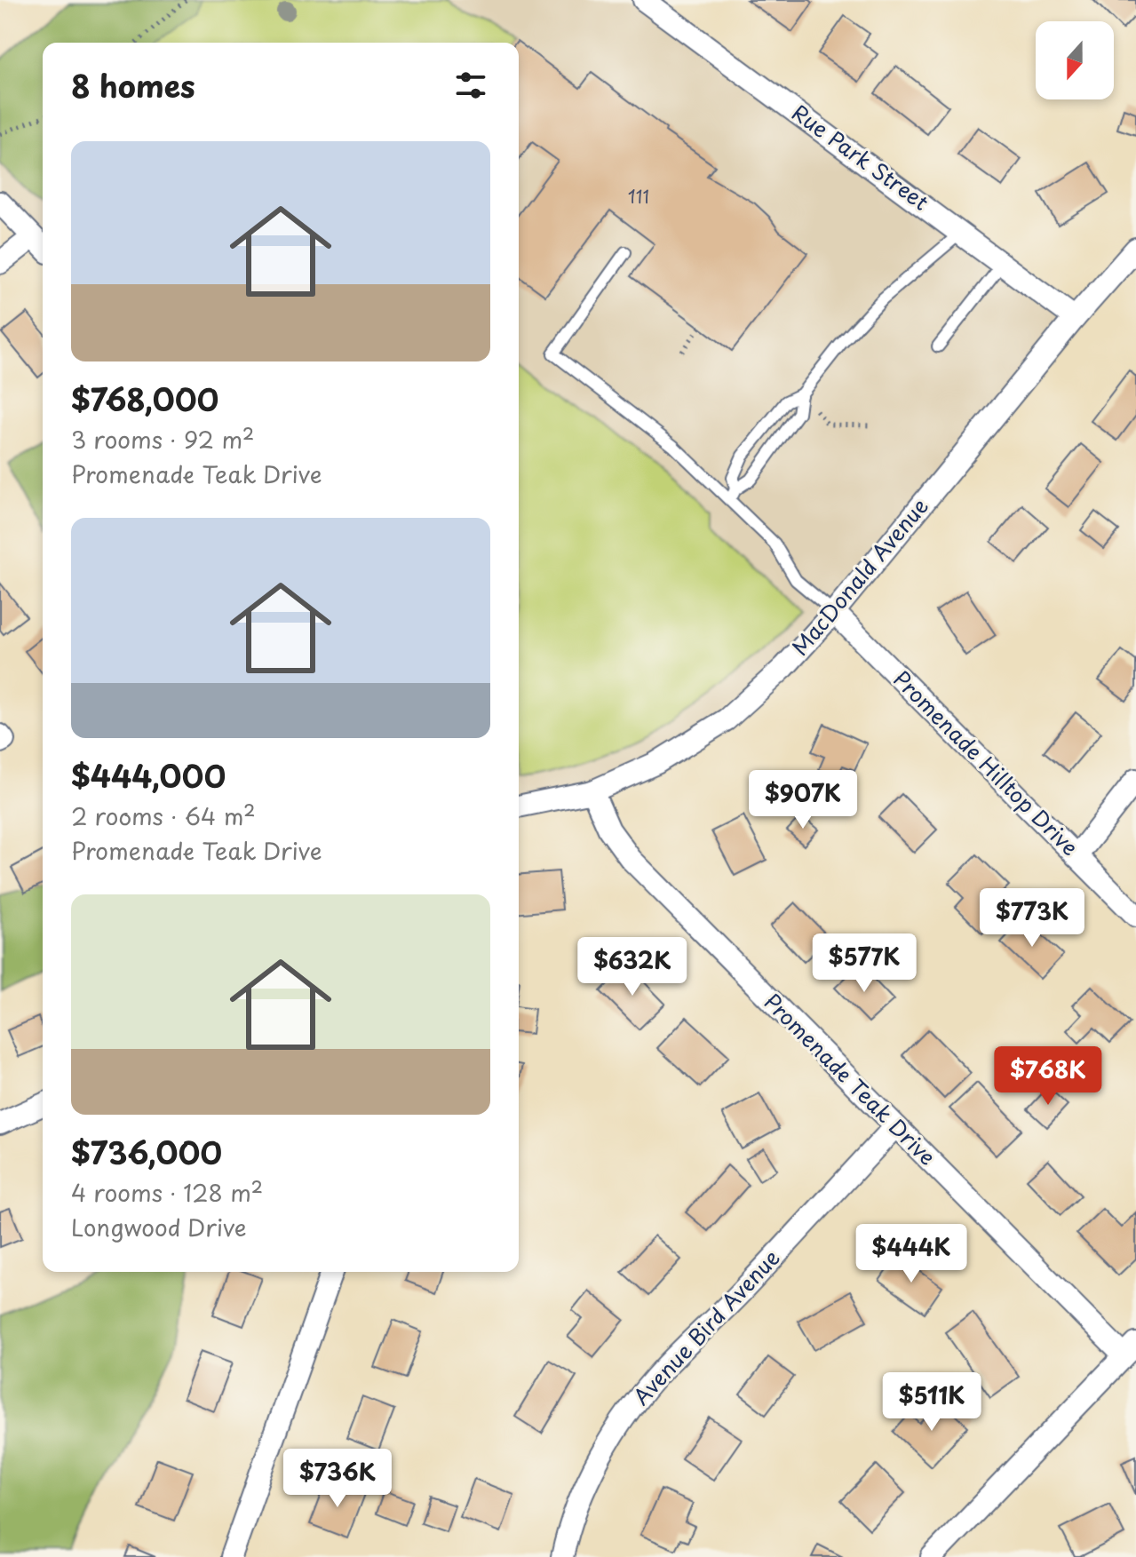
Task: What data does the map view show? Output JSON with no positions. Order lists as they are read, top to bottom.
{
  "streets": {
    "street": [
      "Rue Park Street",
      "MacDonald Avenue",
      "Promenade Hilltop Drive",
      "Promenade Teak Drive",
      "Avenue Bird Avenue"
    ]
  },
  "crossings": [
    ["Rue Park Street", "MacDonald Avenue"],
    ["MacDonald Avenue", "Promenade Hilltop Drive"],
    ["MacDonald Avenue", "Promenade Teak Drive"],
    ["Promenade Teak Drive", "Avenue Bird Avenue"]
  ],
  "house_numbers": ["111"],
  "north": "bottom",
  "page": {
    "heading": "8 homes",
    "list": [
      {
        "name": "$768,000",
        "note": "3 rooms · 92 m² · Promenade Teak Drive"
      },
      {
        "name": "$444,000",
        "note": "2 rooms · 64 m² · Promenade Teak Drive"
      },
      {
        "name": "$736,000",
        "note": "4 rooms · 128 m² · Longwood Drive"
      }
    ],
    "price": [
      "$907K",
      "$773K",
      "$577K",
      "$632K",
      "$768K",
      "$444K",
      "$511K",
      "$736K"
    ]
  }
}
